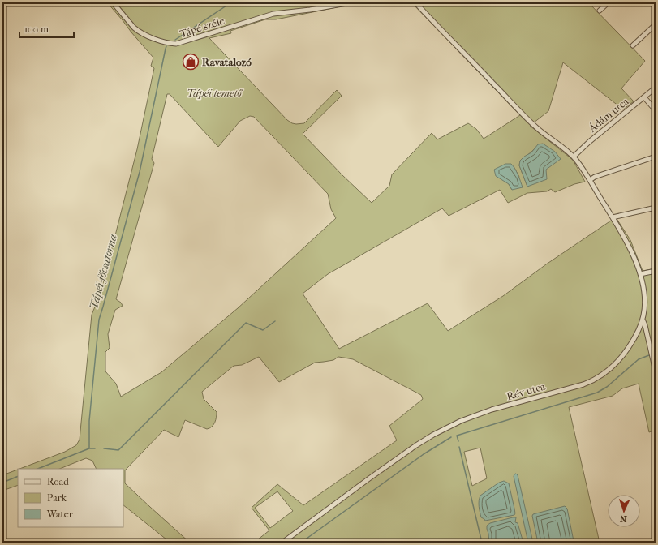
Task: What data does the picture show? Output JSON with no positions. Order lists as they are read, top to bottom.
{
  "streets": {
    "street": ["Tápé széle", "Ádám utca", "Rév utca"]
  },
  "crossings": [
    ["Ádám utca", "Rév utca"]
  ],
  "water": ["Tápéi-főcsatorna"],
  "parks": ["Tápéi temető"],
  "places": {
    "shop": ["Ravatalozó"]
  },
  "legend": ["Road", "Park", "Water"],
  "scale_bar": "100 m",
  "north": "bottom"
}
